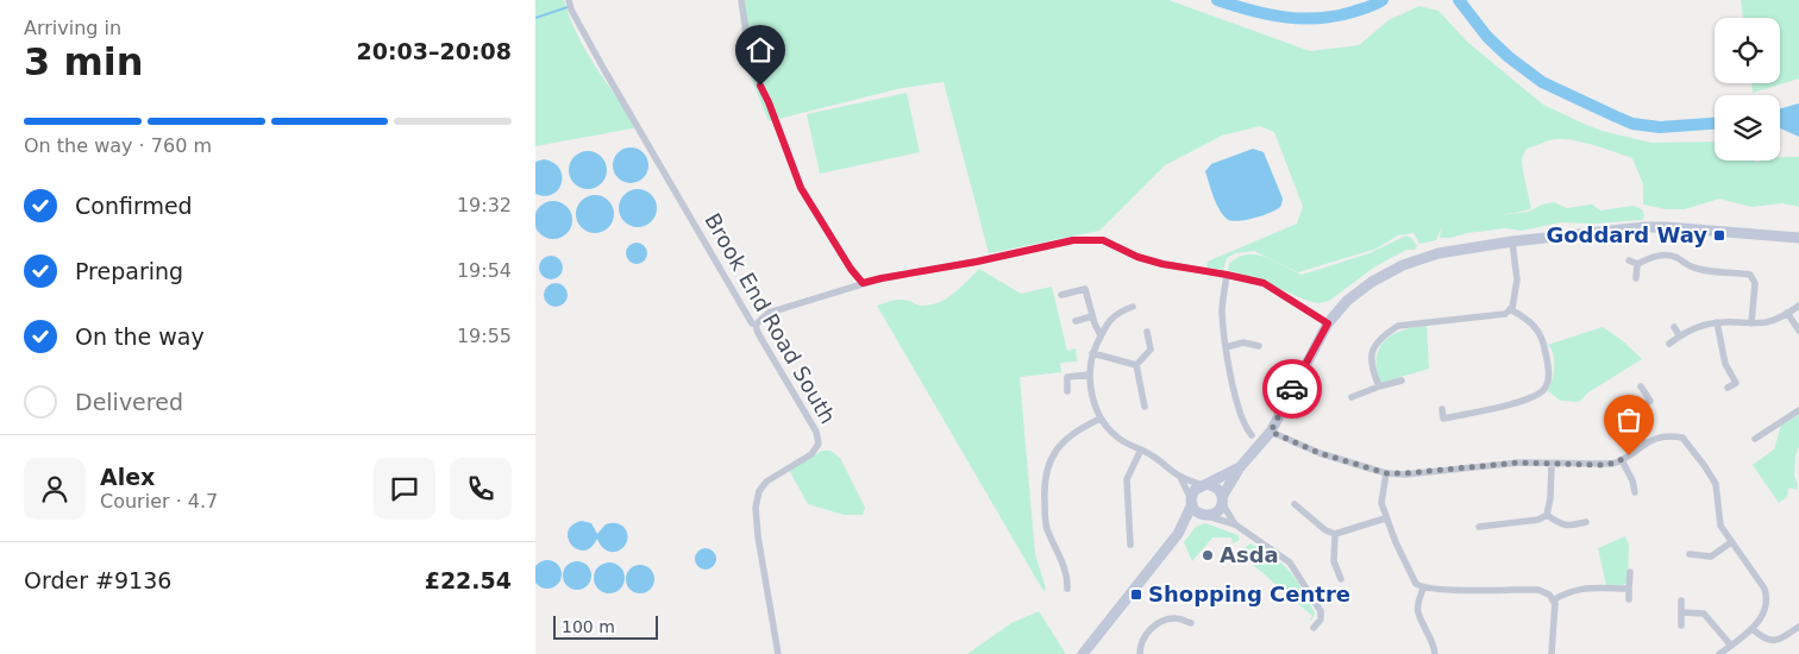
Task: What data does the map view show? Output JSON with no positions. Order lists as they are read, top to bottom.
{
  "streets": {
    "street": ["Brook End Road South"]
  },
  "places": {
    "transit": ["Goddard Way", "Shopping Centre"],
    "other": ["Asda"]
  },
  "scale_bar": "100 m",
  "page": {
    "heading": ["3 min", "Arriving in", "20:03–20:08"],
    "panel": [
      "Alex",
      "Courier · 4.7",
      "Order #9136",
      "£22.54"
    ],
    "bar": "On the way · 760 m",
    "list": [
      ["Confirmed", "19:32"],
      ["Preparing", "19:54"],
      ["On the way", "19:55"],
      "Delivered"
    ],
    "scale": "100 m"
  }
}
